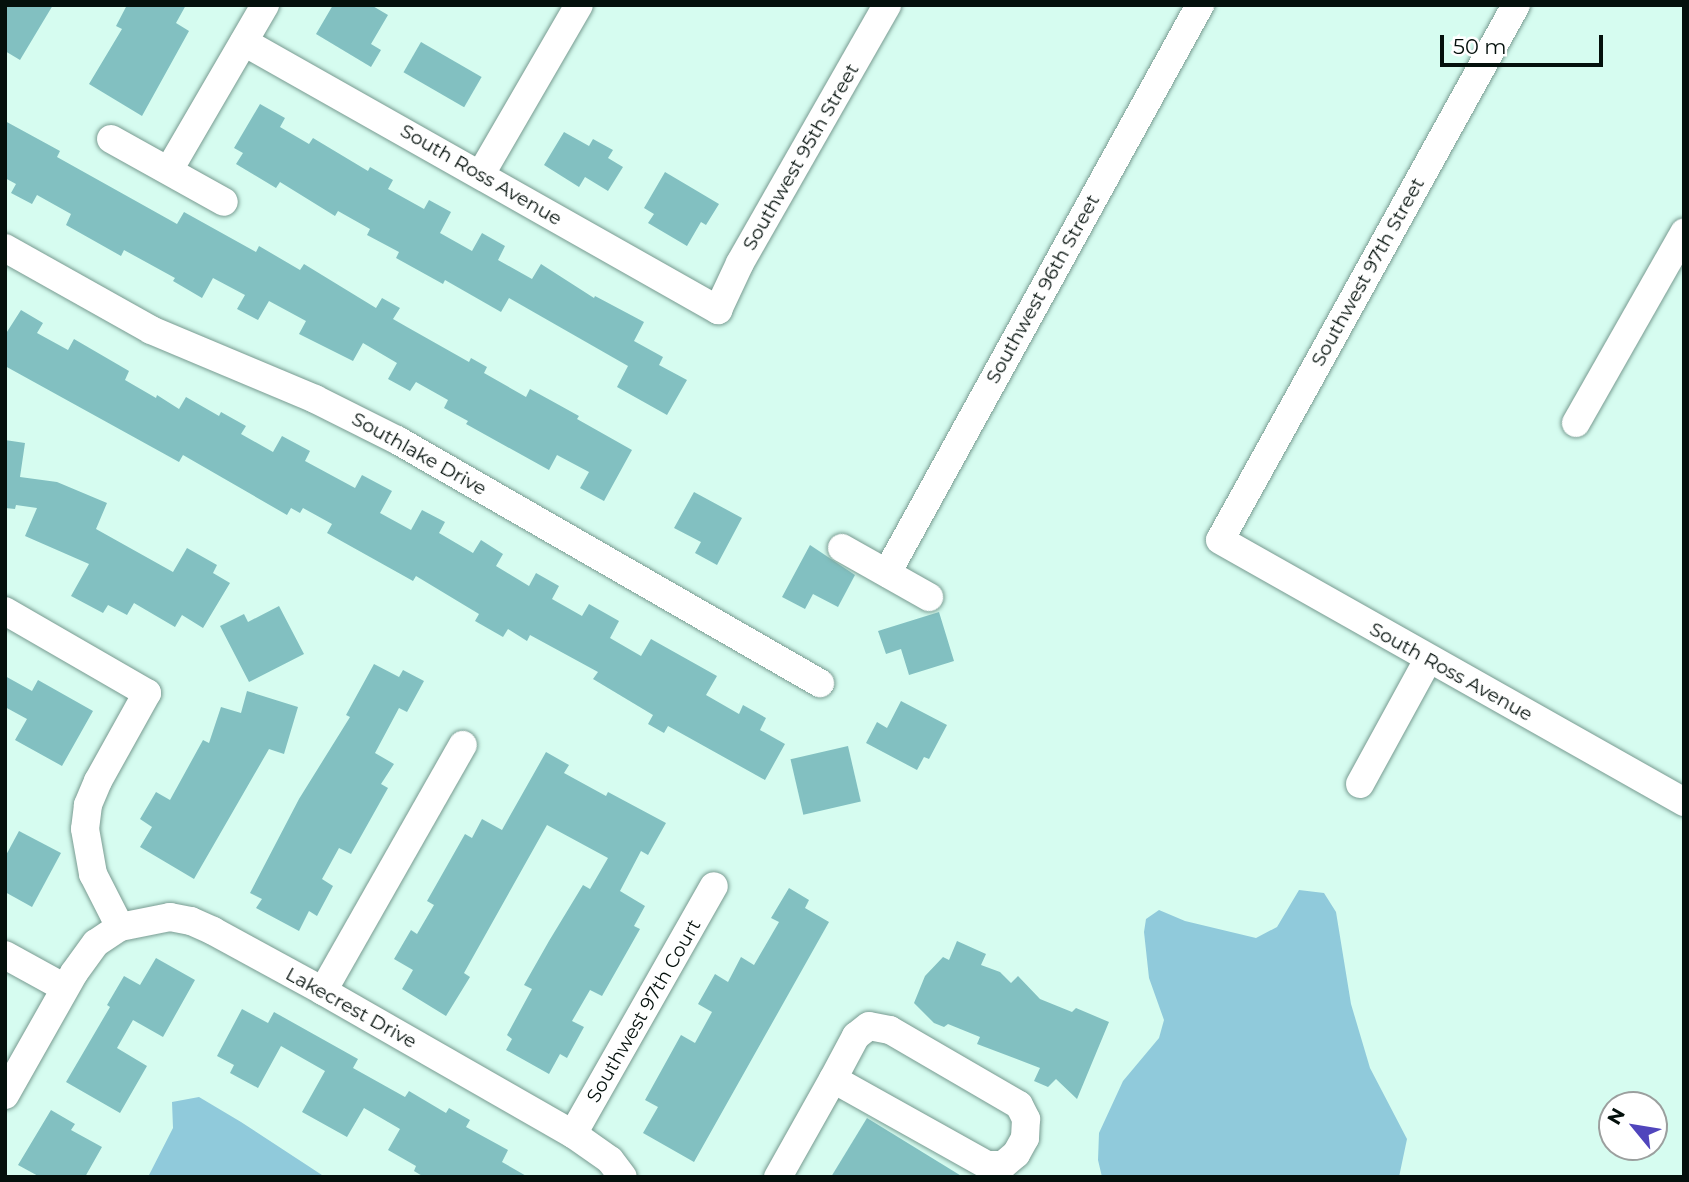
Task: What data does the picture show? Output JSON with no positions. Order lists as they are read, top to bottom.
{
  "streets": {
    "street": [
      "Southwest 95th Street",
      "South Ross Avenue",
      "Southwest 97th Street",
      "Southwest 96th Street",
      "Southlake Drive",
      "Lakecrest Drive",
      "Southwest 97th Court"
    ]
  },
  "crossings": [
    ["Southwest 95th Street", "South Ross Avenue"],
    ["South Ross Avenue", "Southwest 97th Street"],
    ["Lakecrest Drive", "Southwest 97th Court"]
  ],
  "scale_bar": "50 m",
  "north": "top left"
}
